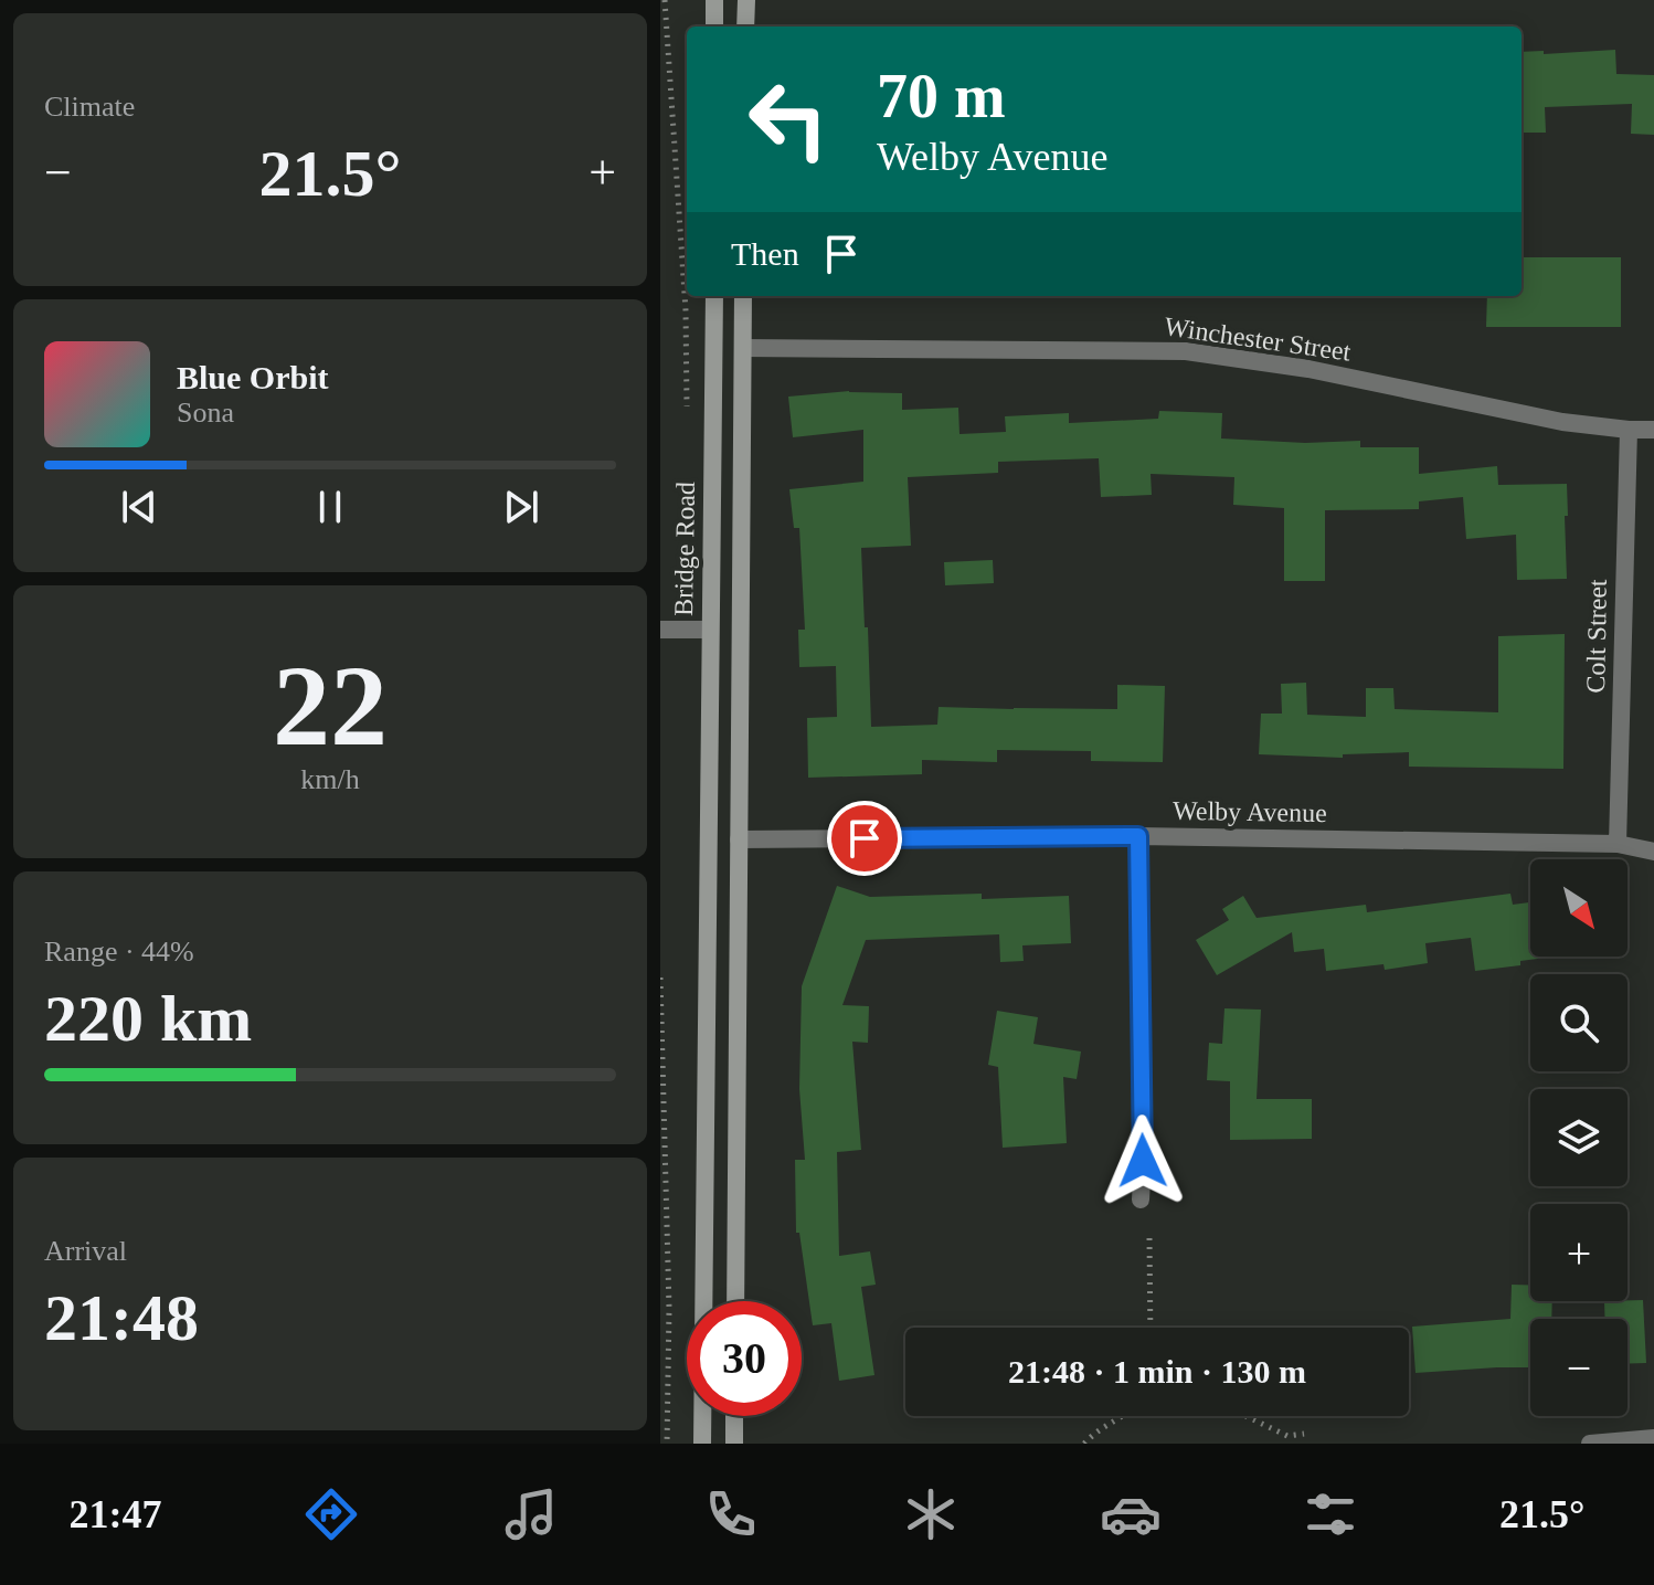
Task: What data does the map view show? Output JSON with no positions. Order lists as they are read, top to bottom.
{
  "streets": {
    "main road": ["Bridge Road"],
    "street": ["Winchester Street", "Colt Street", "Welby Avenue"]
  },
  "crossings": [
    ["Winchester Street", "Colt Street"],
    ["Colt Street", "Welby Avenue"]
  ],
  "north": "bottom right",
  "page": {
    "tile": [
      "Climate",
      ["22", "km/h"],
      ["Range · 44%", "220 km"],
      ["Arrival", "21:48"]
    ],
    "turn": ["70 m", "Welby Avenue"],
    "heat": ["−", "21.5°", "+"],
    "then": "Then",
    "song": ["Blue Orbit", "Sona"],
    "map_buttons": ["+", "−"],
    "limit": "30",
    "trip": "21:48 · 1 min · 130 m",
    "tabs": ["21:47", "21.5°"]
  }
}
